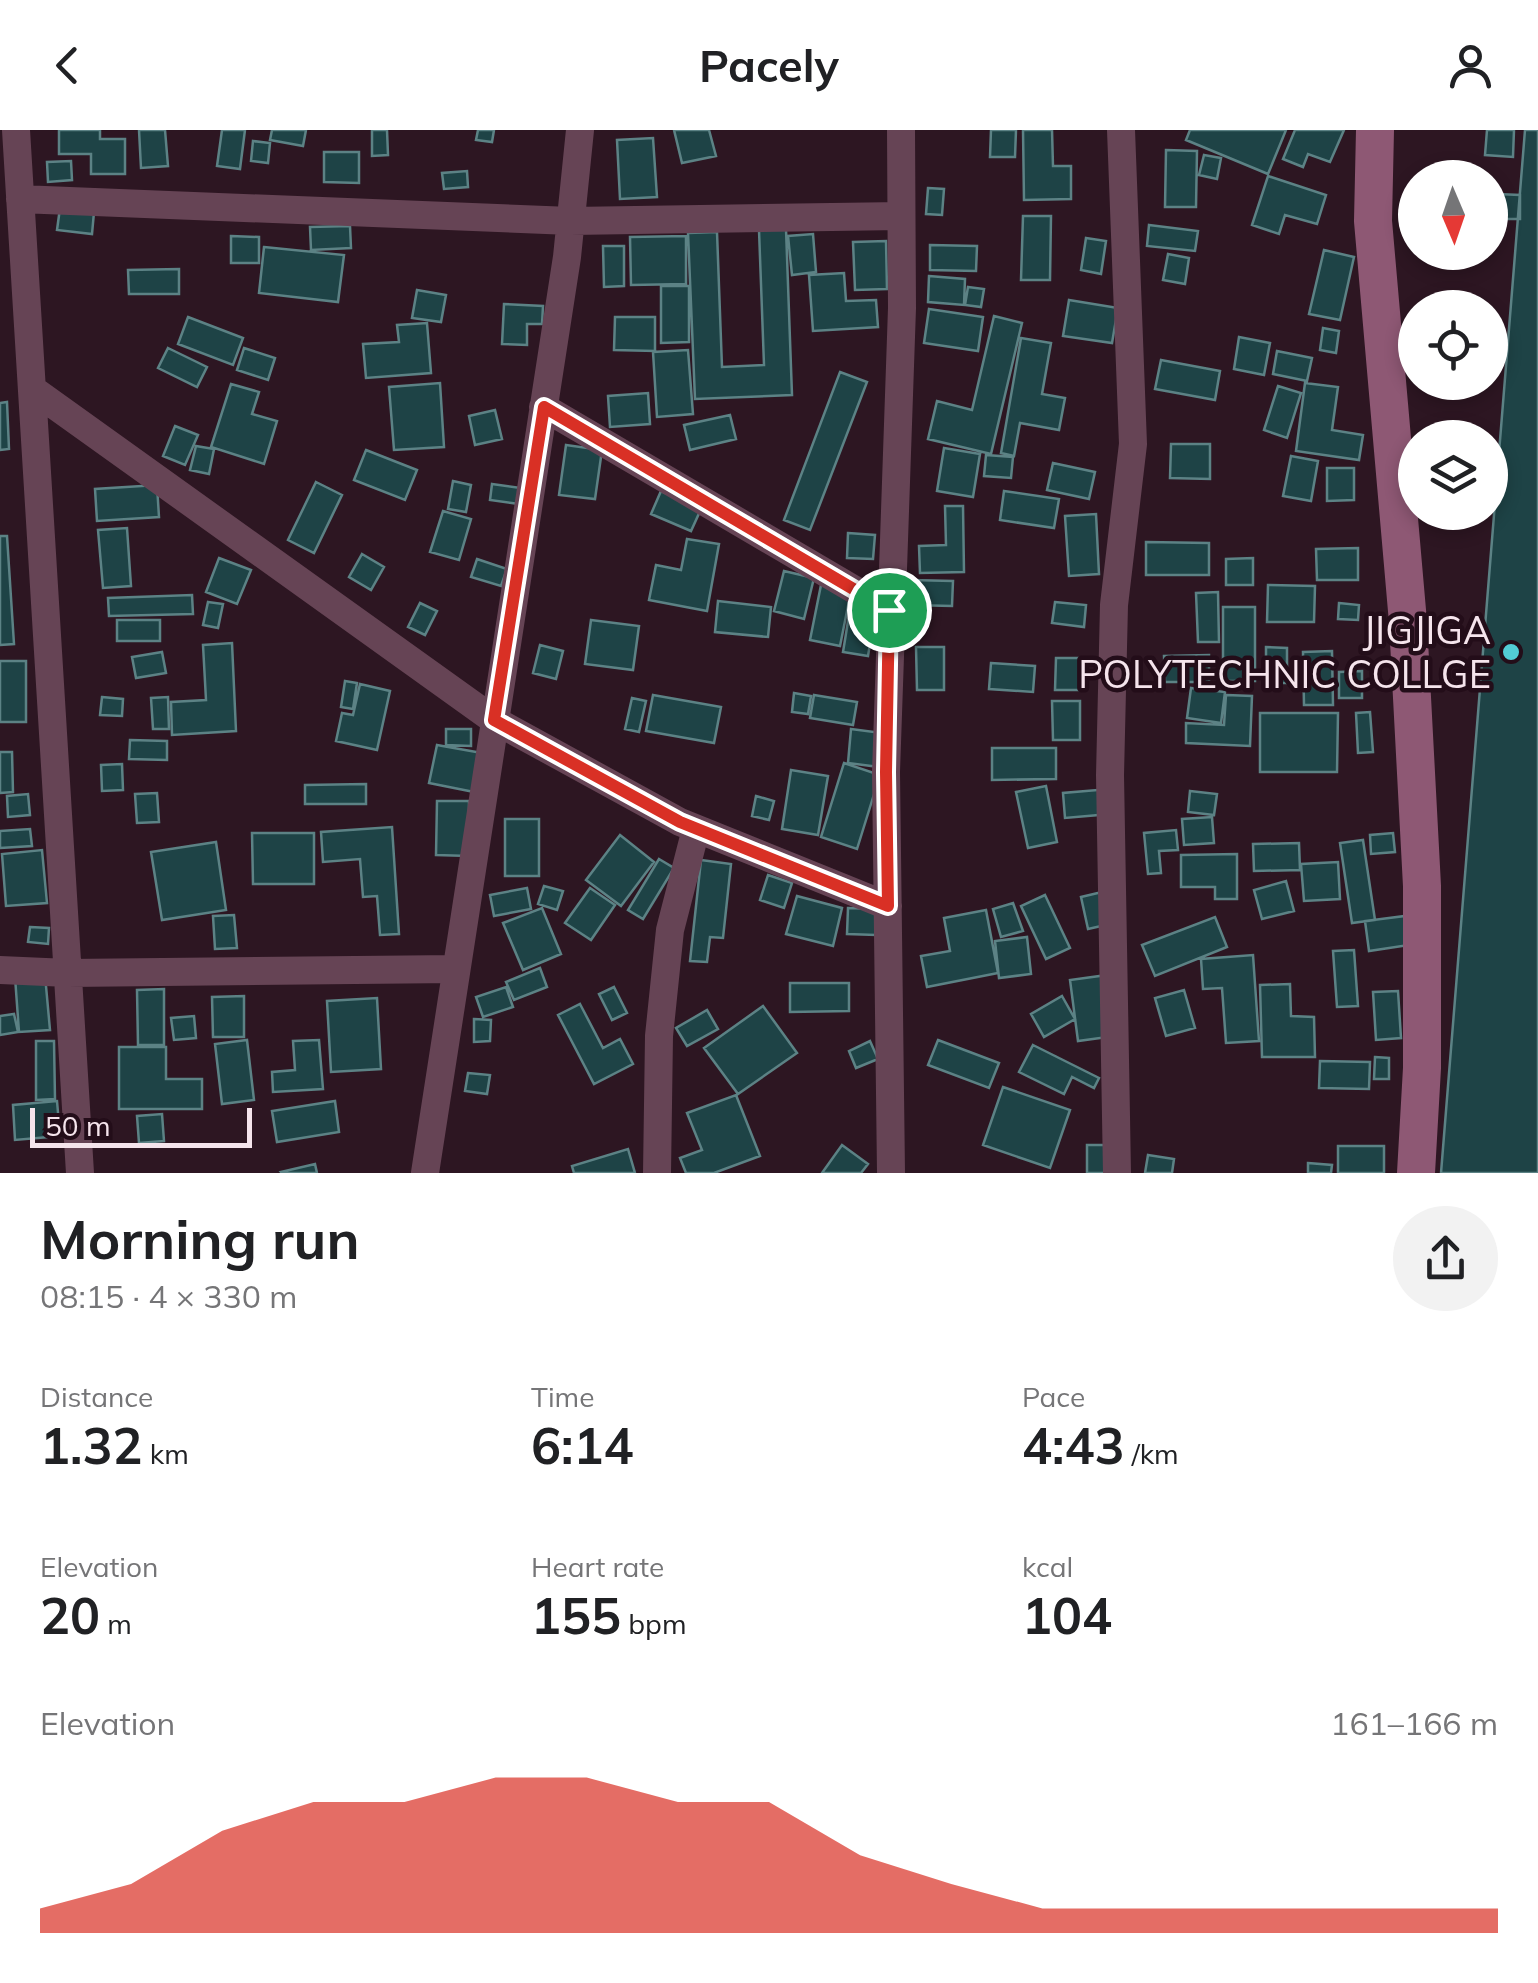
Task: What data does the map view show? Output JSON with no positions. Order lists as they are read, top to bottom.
{
  "places": ["JIGJIGA POLYTECHNIC COLLGE"],
  "scale_bar": "50 m",
  "north": "bottom",
  "page": {
    "header": "Pacely",
    "scale": "50 m",
    "heading": ["Morning run", "08:15 · 4 × 330 m"],
    "stats": [
      ["Distance", "1.32 km"],
      ["Time", "6:14"],
      ["Pace", "4:43 /km"],
      ["Elevation", "20 m"],
      ["Heart rate", "155 bpm"],
      ["kcal", "104"]
    ],
    "chart": ["Elevation", "161–166 m"]
  }
}
